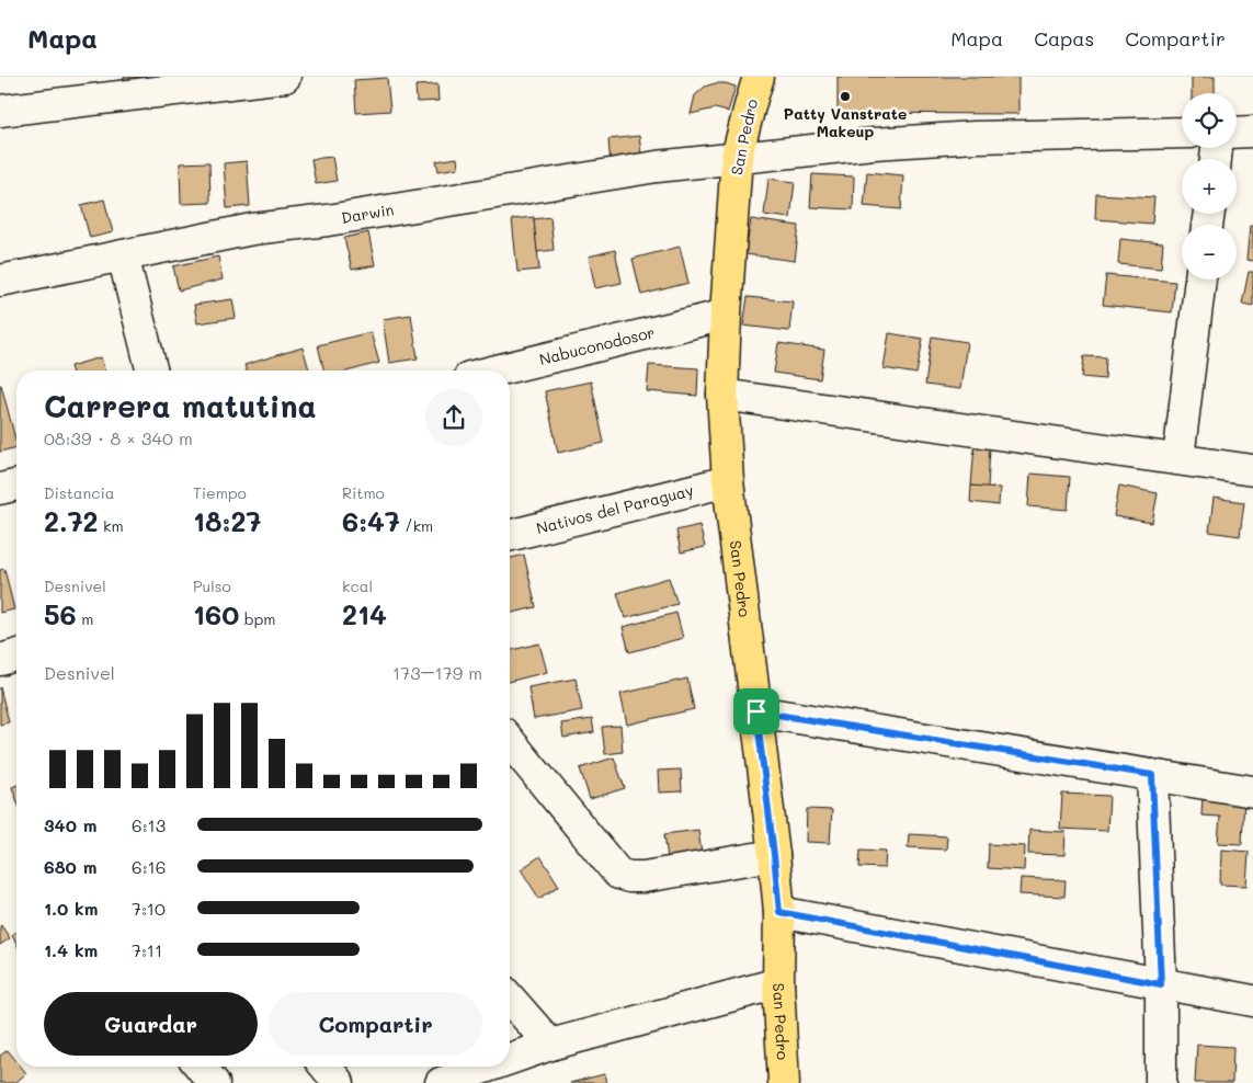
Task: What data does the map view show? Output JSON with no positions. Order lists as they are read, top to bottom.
{
  "streets": {
    "main road": ["San Pedro"],
    "street": ["Darwin", "Nabuconodosor", "Nativos del Paraguay"]
  },
  "crossings": [
    ["San Pedro", "Darwin"],
    ["San Pedro", "Nabuconodosor"],
    ["San Pedro", "Nativos del Paraguay"]
  ],
  "places": ["Patty Vanstrate Makeup"],
  "page": {
    "header": "Mapa",
    "nav": ["Mapa", "Capas", "Compartir"],
    "map_buttons": ["+", "−"],
    "heading": ["Carrera matutina", "08:39 · 8 × 340 m"],
    "stats": [
      ["Distancia", "2.72 km"],
      ["Tiempo", "18:27"],
      ["Ritmo", "6:47 /km"],
      ["Desnivel", "56 m"],
      ["Pulso", "160 bpm"],
      ["kcal", "214"]
    ],
    "chart": ["Desnivel", "173–179 m"],
    "list": [
      {
        "name": "340 m",
        "note": "6:13"
      },
      {
        "name": "680 m",
        "note": "6:16"
      },
      {
        "name": "1.0 km",
        "note": "7:10"
      },
      {
        "name": "1.4 km",
        "note": "7:11"
      }
    ],
    "buttons": ["Guardar", "Compartir"]
  }
}
